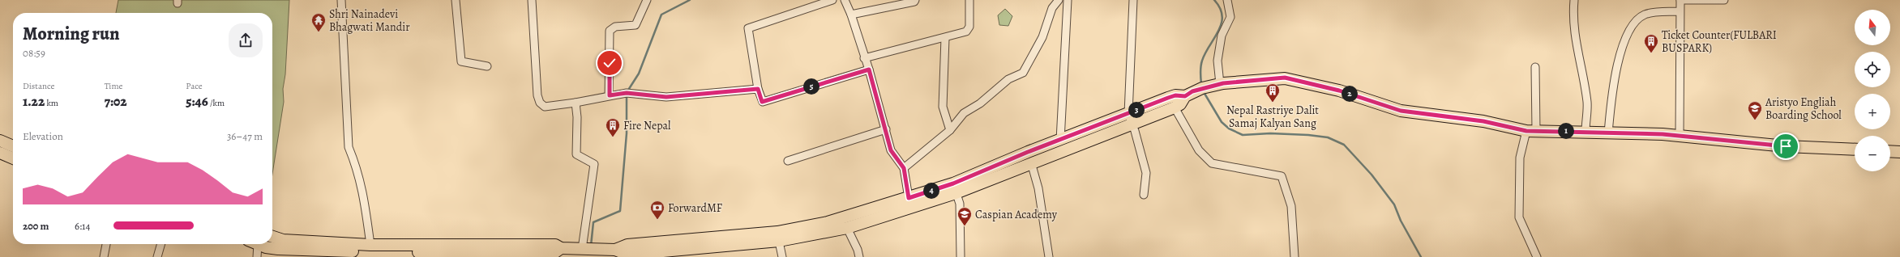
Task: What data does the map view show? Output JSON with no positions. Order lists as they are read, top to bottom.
{
  "places": {
    "temple": ["Shri Nainadevi Bhagwati Mandir"],
    "building": ["Ticket Counter(FULBARI BUSPARK)", "Nepal Rastriye Dalit Samaj Kalyan Sang", "Fire Nepal"],
    "school or university": ["Aristyo Engliah Boarding School", "Caspian Academy"],
    "bank": ["ForwardMF"]
  },
  "north": "top",
  "page": {
    "map_buttons": ["+", "−"],
    "heading": ["Morning run", "08:59"],
    "stats": [
      ["Distance", "1.22 km"],
      ["Time", "7:02"],
      ["Pace", "5:46 /km"]
    ],
    "pins": [
      "5",
      "2",
      "3",
      "1",
      "4"
    ],
    "chart": ["Elevation", "36–47 m"],
    "list": [
      {
        "name": "200 m",
        "note": "6:14"
      }
    ]
  }
}
